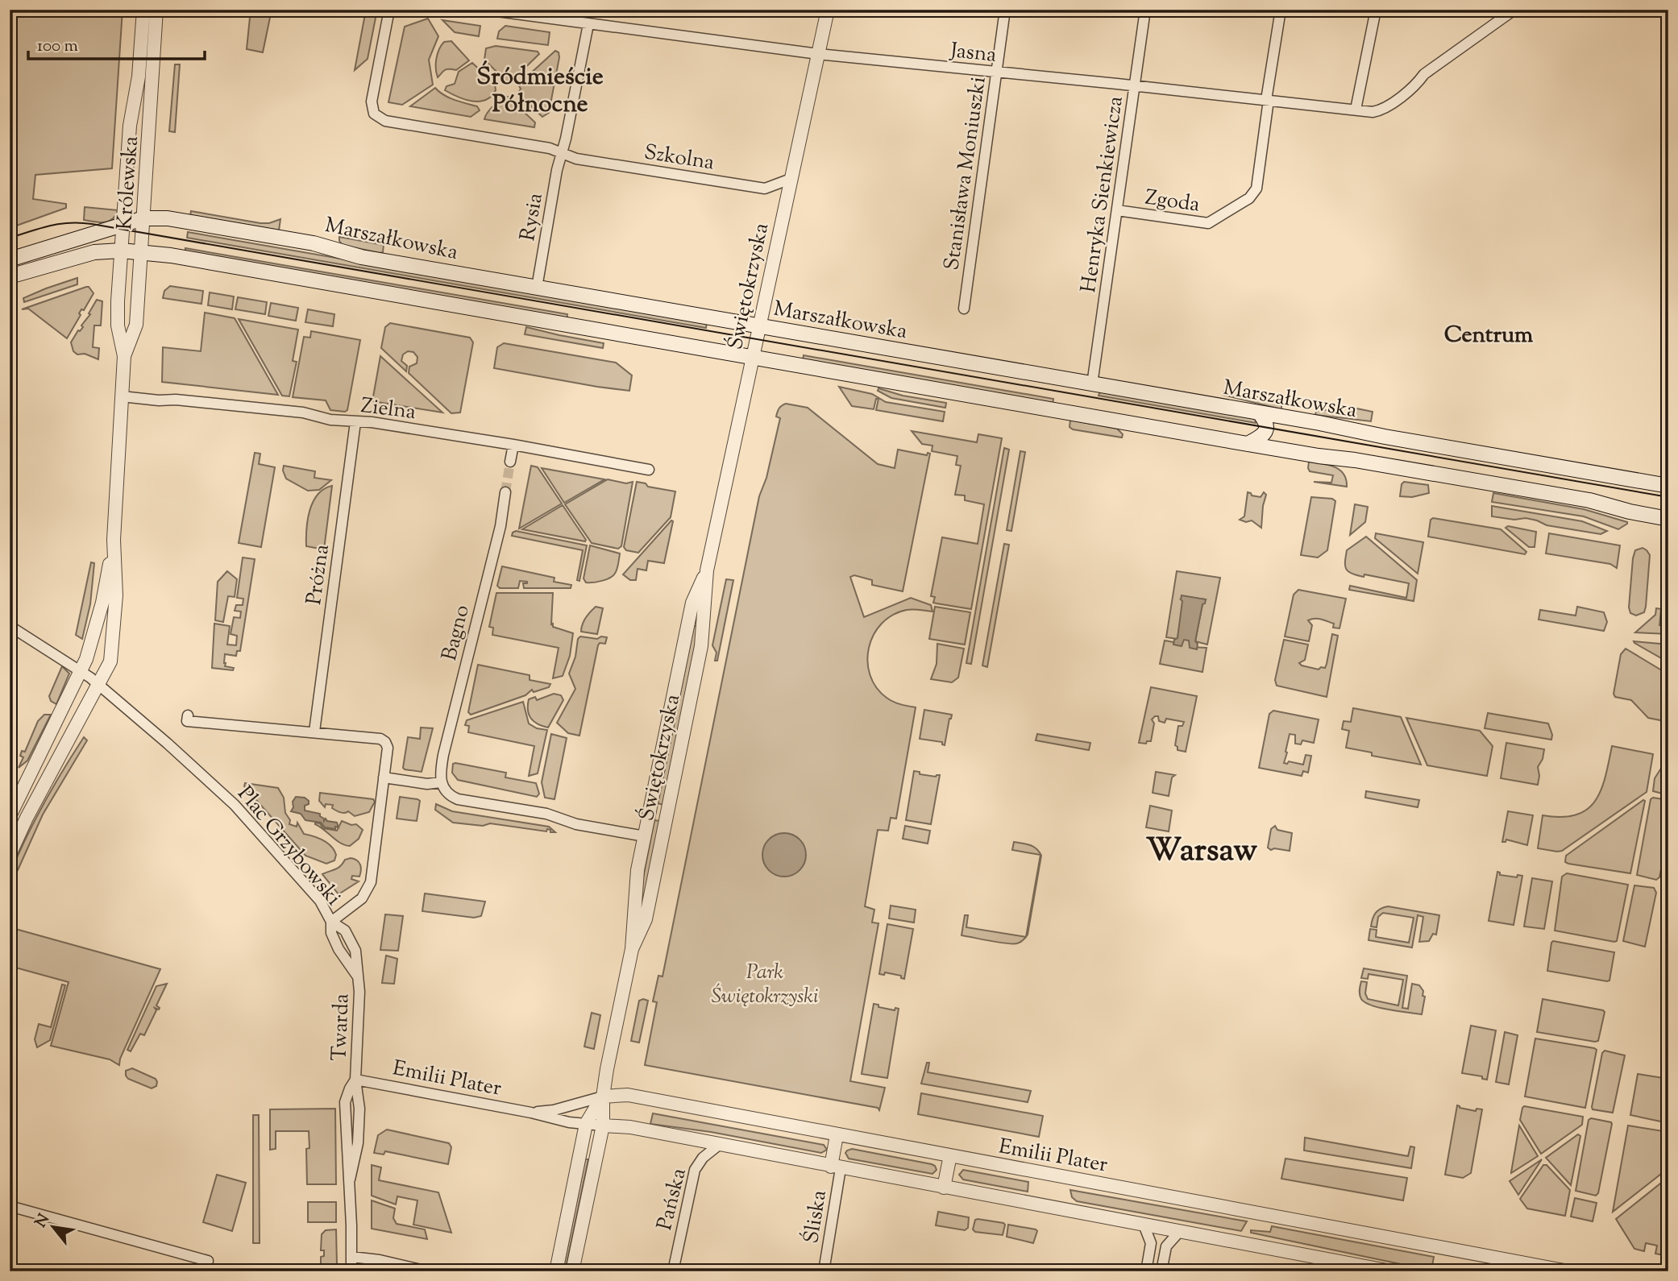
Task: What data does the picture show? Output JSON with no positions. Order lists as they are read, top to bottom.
{
  "streets": {
    "main road": ["Marszałkowska"],
    "street": [
      "Jasna",
      "Szkolna",
      "Stanisława Moniuszki",
      "Królewska",
      "Henryka Sienkiewicza",
      "Zgoda",
      "Rysia",
      "Świętokrzyska",
      "Zielna",
      "Próżna",
      "Bagno",
      "Plac Grzybowski",
      "Twarda",
      "Emilii Plater",
      "Pańska",
      "Śliska"
    ]
  },
  "crossings": [
    ["Jasna", "Stanisława Moniuszki"],
    ["Jasna", "Henryka Sienkiewicza"],
    ["Jasna", "Zgoda"],
    ["Jasna", "Rysia"],
    ["Jasna", "Świętokrzyska"],
    ["Szkolna", "Rysia"],
    ["Szkolna", "Świętokrzyska"],
    ["Królewska", "Marszałkowska"],
    ["Królewska", "Zielna"],
    ["Królewska", "Plac Grzybowski"],
    ["Henryka Sienkiewicza", "Zgoda"],
    ["Henryka Sienkiewicza", "Marszałkowska"],
    ["Rysia", "Marszałkowska"],
    ["Marszałkowska", "Świętokrzyska"],
    ["Świętokrzyska", "Emilii Plater"],
    ["Zielna", "Próżna"],
    ["Próżna", "Plac Grzybowski"],
    ["Plac Grzybowski", "Twarda"],
    ["Twarda", "Emilii Plater"],
    ["Emilii Plater", "Pańska"],
    ["Emilii Plater", "Śliska"]
  ],
  "districts": ["Śródmieście Północne", "Centrum", "Warsaw"],
  "parks": ["Park Świętokrzyski"],
  "scale_bar": "100 m",
  "north": "top left"
}
